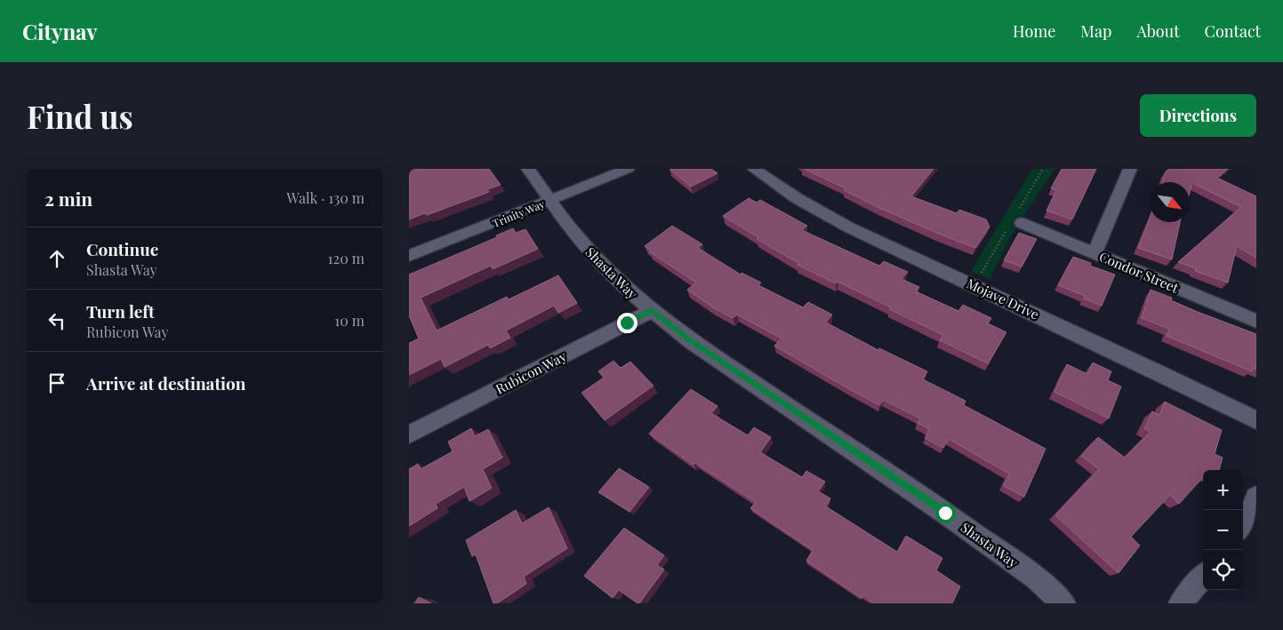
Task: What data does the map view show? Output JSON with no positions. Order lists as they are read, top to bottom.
{
  "streets": {
    "street": [
      "Trinity Way",
      "Condor Street",
      "Shasta Way",
      "Mojave Drive",
      "Rubicon Way"
    ]
  },
  "crossings": [
    ["Trinity Way", "Shasta Way"],
    ["Shasta Way", "Rubicon Way"]
  ],
  "north": "bottom right",
  "page": {
    "header": "Citynav",
    "nav": [
      "Home",
      "Map",
      "About",
      "Contact"
    ],
    "buttons": "Directions",
    "title": "Find us",
    "heading": ["2 min", "Walk · 130 m"],
    "list": [
      ["Continue", "Shasta Way", "120 m"],
      ["Turn left", "Rubicon Way", "10 m"],
      "Arrive at destination"
    ],
    "map_buttons": ["+", "−"]
  }
}
